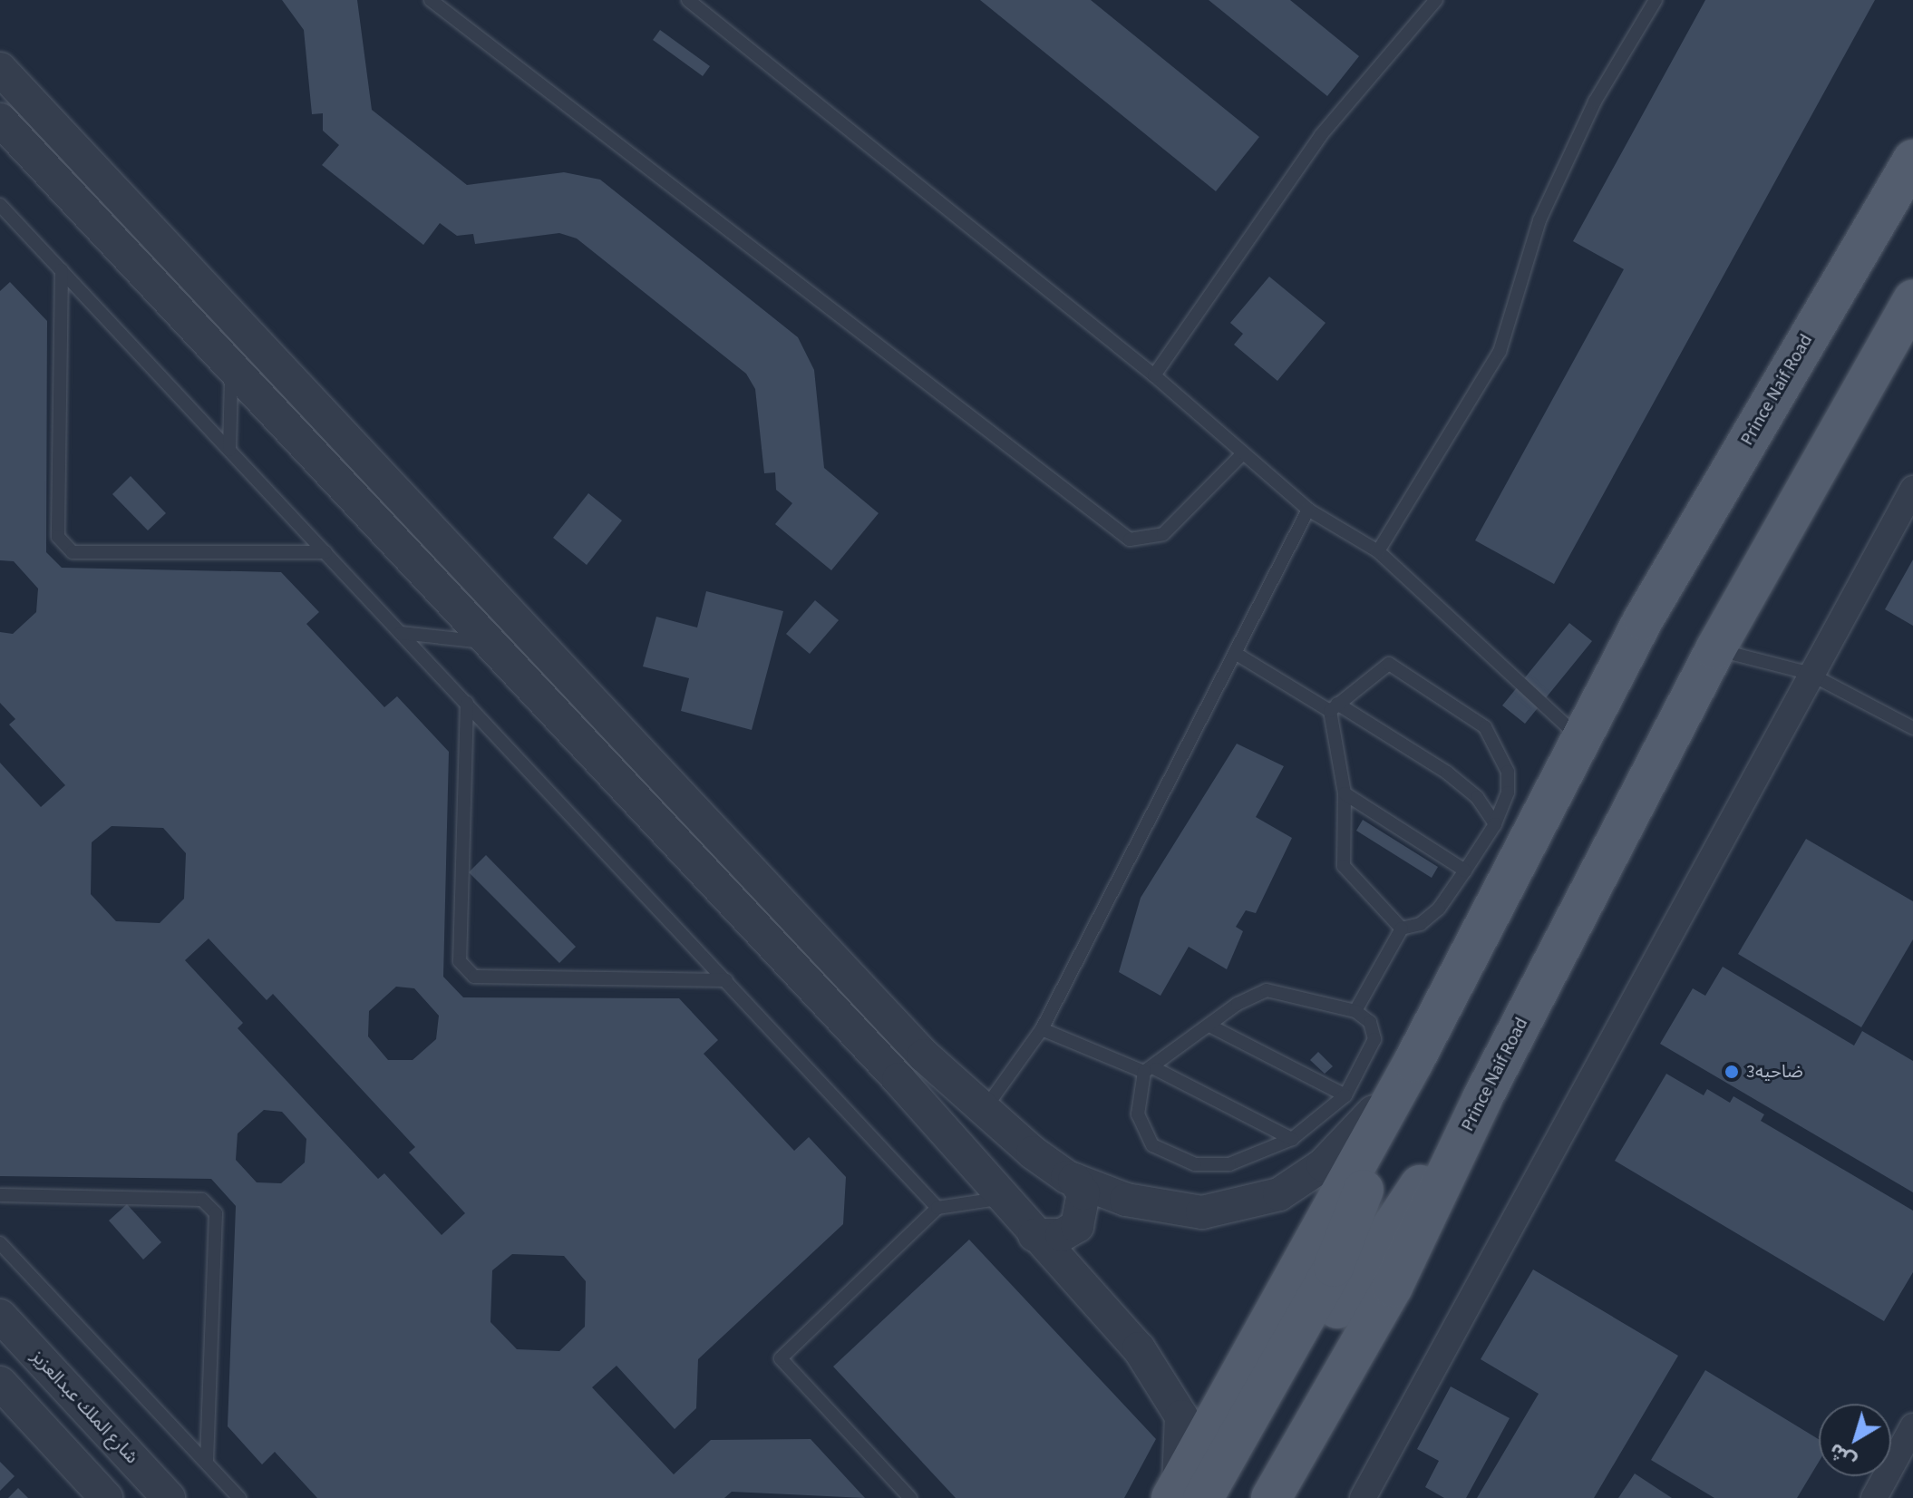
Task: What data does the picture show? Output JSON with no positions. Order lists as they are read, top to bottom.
{
  "streets": {
    "main road": ["Prince Naif Road"],
    "street": ["شارع الملك عبدالعزيز"]
  },
  "places": ["ضاحيه3"],
  "north": "bottom left"
}
